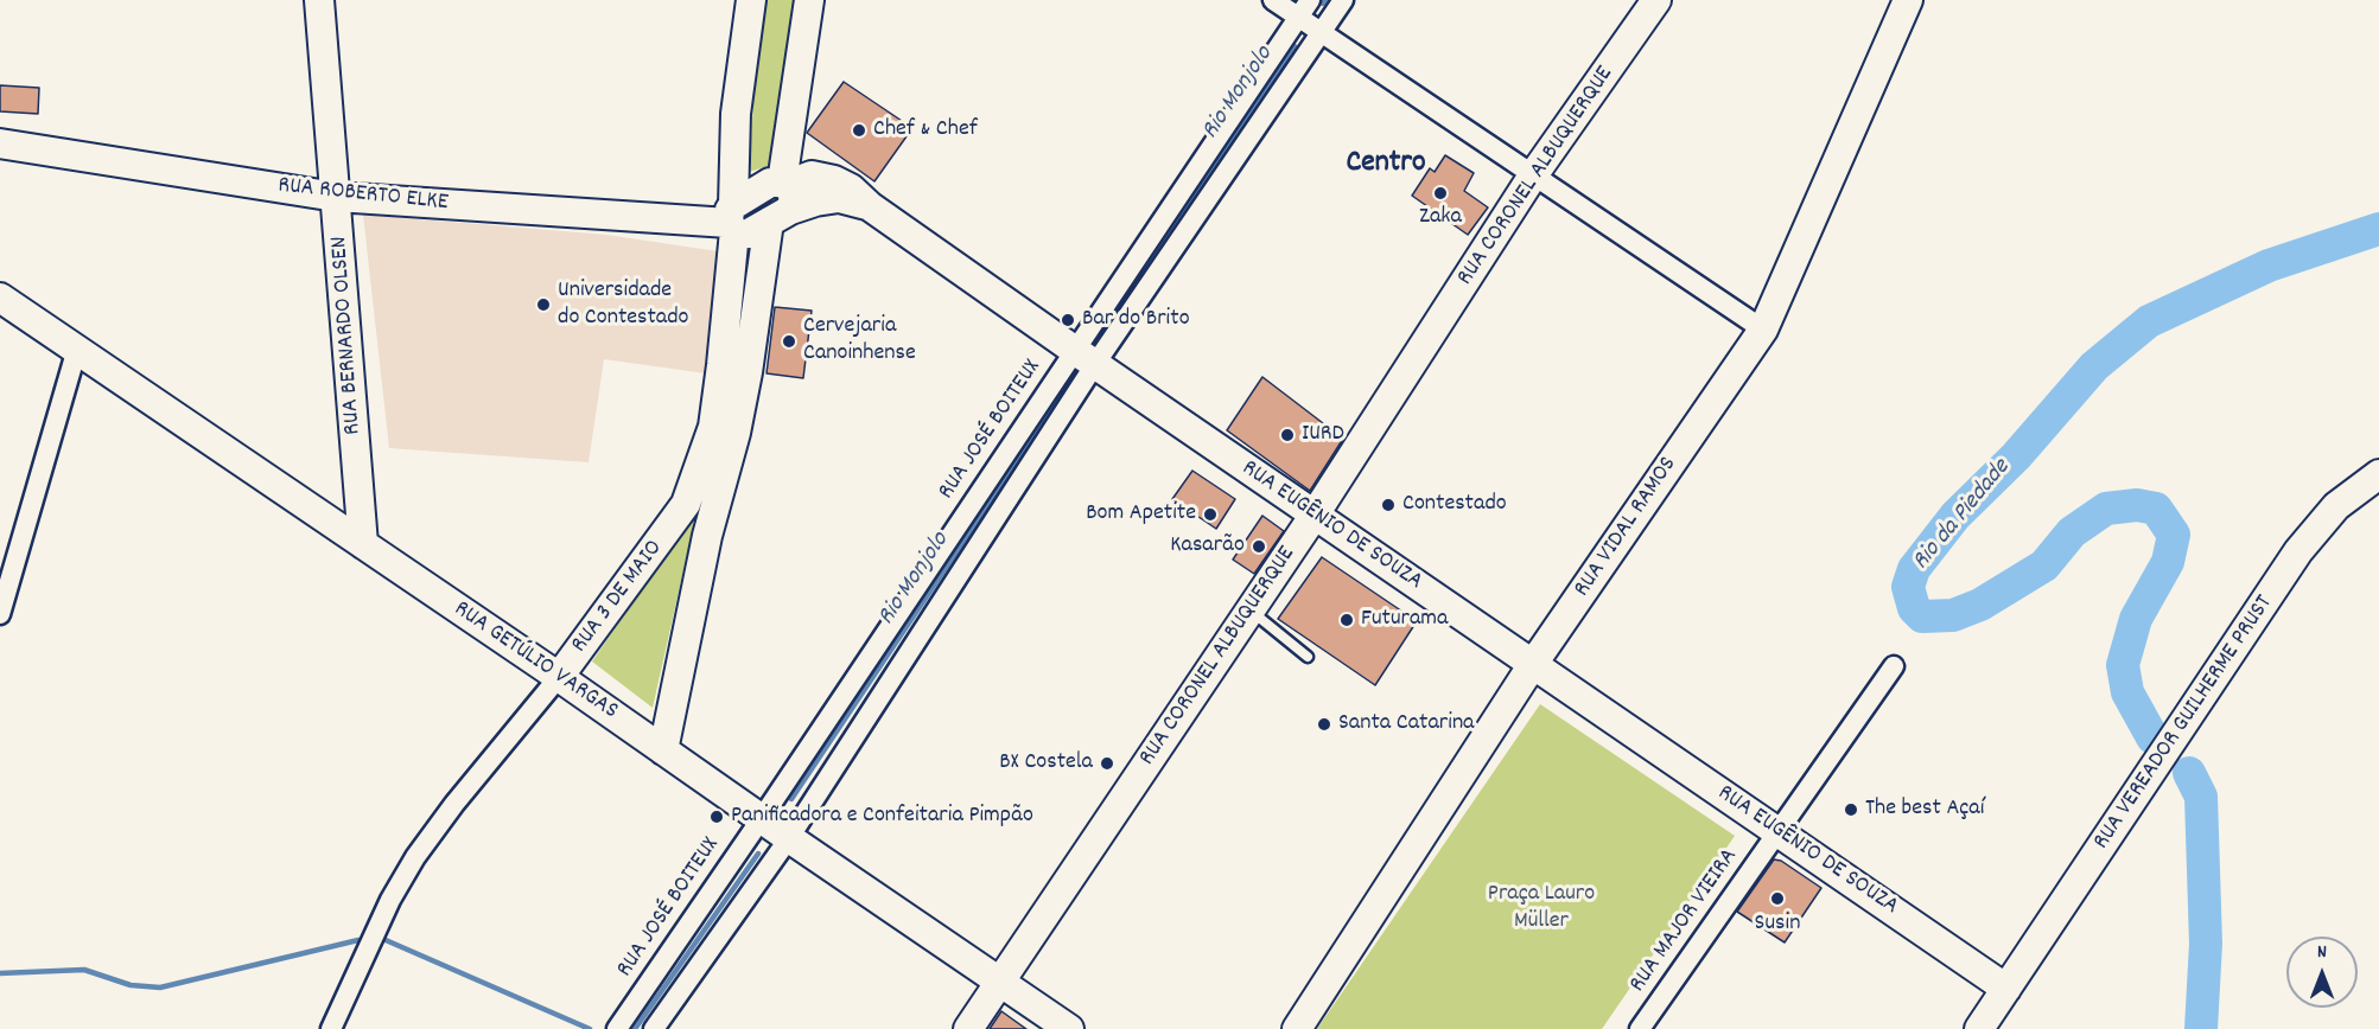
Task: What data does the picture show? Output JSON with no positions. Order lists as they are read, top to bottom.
{
  "streets": {
    "street": [
      "RUA CORONEL ALBUQUERQUE",
      "RUA ROBERTO ELKE",
      "RUA BERNARDO OLSEN",
      "RUA JOSÉ BOITEUX",
      "RUA EUGÊNIO DE SOUZA",
      "RUA VIDAL RAMOS",
      "RUA 3 DE MAIO",
      "RUA GETÚLIO VARGAS",
      "RUA VEREADOR GUILHERME PRUST",
      "RUA MAJOR VIEIRA"
    ]
  },
  "crossings": [
    ["RUA CORONEL ALBUQUERQUE", "RUA EUGÊNIO DE SOUZA"],
    ["RUA CORONEL ALBUQUERQUE", "RUA GETÚLIO VARGAS"],
    ["RUA ROBERTO ELKE", "RUA BERNARDO OLSEN"],
    ["RUA ROBERTO ELKE", "RUA EUGÊNIO DE SOUZA"],
    ["RUA ROBERTO ELKE", "RUA 3 DE MAIO"],
    ["RUA BERNARDO OLSEN", "RUA GETÚLIO VARGAS"],
    ["RUA JOSÉ BOITEUX", "RUA EUGÊNIO DE SOUZA"],
    ["RUA JOSÉ BOITEUX", "RUA GETÚLIO VARGAS"],
    ["RUA EUGÊNIO DE SOUZA", "RUA VIDAL RAMOS"],
    ["RUA EUGÊNIO DE SOUZA", "RUA 3 DE MAIO"],
    ["RUA EUGÊNIO DE SOUZA", "RUA VEREADOR GUILHERME PRUST"],
    ["RUA EUGÊNIO DE SOUZA", "RUA MAJOR VIEIRA"],
    ["RUA 3 DE MAIO", "RUA GETÚLIO VARGAS"]
  ],
  "districts": ["Centro"],
  "water": ["Rio Monjolo", "Rio da Piedade"],
  "parks": ["Praça Lauro Müller"],
  "places": [
    "Chef & Chef",
    "Zaka",
    "Universidade do Contestado",
    "Bar do Brito",
    "Cervejaria Canoinhense",
    "IURD",
    "Contestado",
    "Bom Apetite",
    "Kasarão",
    "Futurama",
    "Santa Catarina",
    "BX Costela",
    "The best Açaí",
    "Panificadora e Confeitaria Pimpão",
    "Susin"
  ],
  "north": "top"
}
